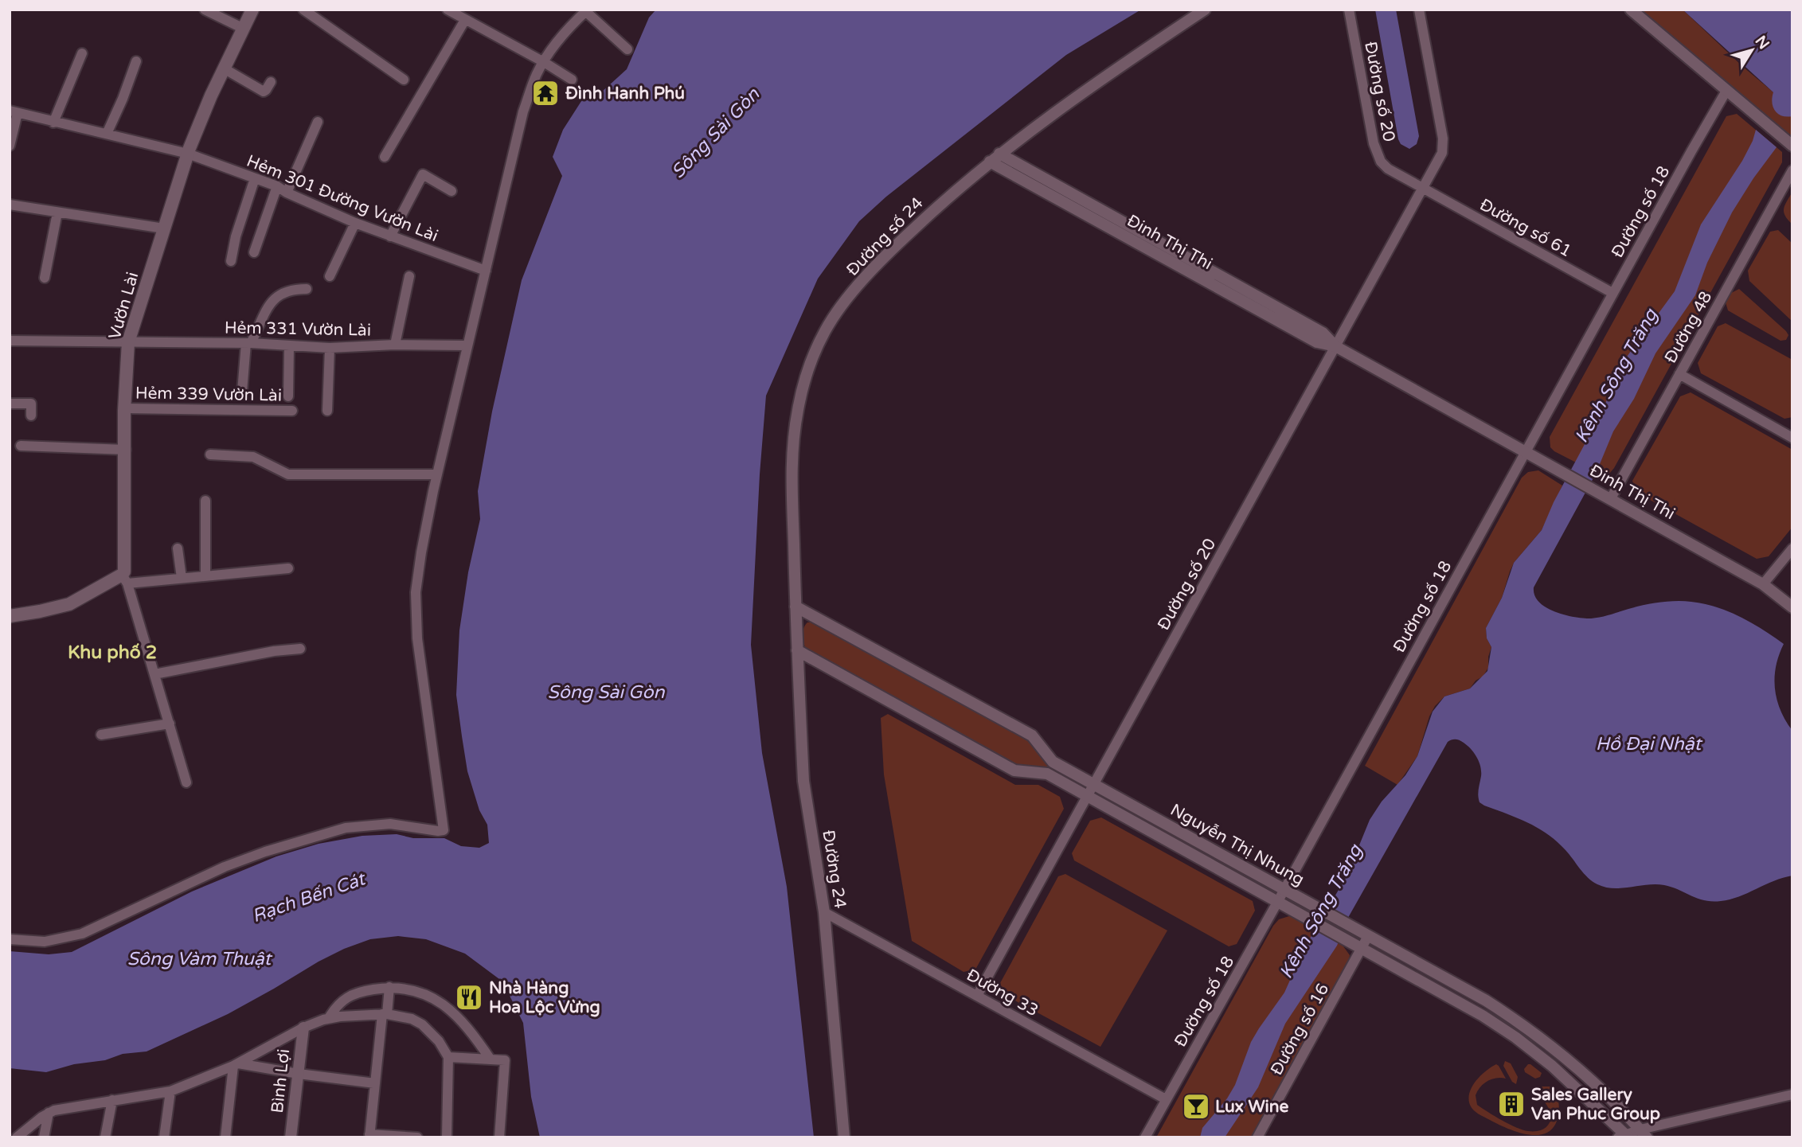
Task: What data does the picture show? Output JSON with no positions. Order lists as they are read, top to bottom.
{
  "streets": {
    "main road": ["Vườn Lài"],
    "street": [
      "Đường số 20",
      "Hẻm 301 Đường Vườn Lài",
      "Đường số 18",
      "Đường số 61",
      "Đường số 24",
      "Đinh Thị Thi",
      "Đường 48",
      "Hẻm 331 Vườn Lài",
      "Hẻm 339 Vườn Lài",
      "Nguyễn Thị Nhung",
      "Đường 24",
      "Đường 33",
      "Đường số 16",
      "Bình Lợi"
    ]
  },
  "crossings": [
    ["Đường số 20", "Đường số 61"],
    ["Đường số 20", "Đinh Thị Thi"],
    ["Đường số 20", "Nguyễn Thị Nhung"],
    ["Đường số 20", "Đường 33"],
    ["Hẻm 301 Đường Vườn Lài", "Vườn Lài"],
    ["Đường số 18", "Đường số 61"],
    ["Đường số 18", "Đinh Thị Thi"],
    ["Đường số 18", "Nguyễn Thị Nhung"],
    ["Đường số 18", "Đường 33"],
    ["Đường số 24", "Đinh Thị Thi"],
    ["Đường số 24", "Nguyễn Thị Nhung"],
    ["Đường số 24", "Đường 24"],
    ["Đinh Thị Thi", "Đường 48"],
    ["Vườn Lài", "Hẻm 331 Vườn Lài"],
    ["Vườn Lài", "Hẻm 339 Vườn Lài"],
    ["Nguyễn Thị Nhung", "Đường 24"],
    ["Nguyễn Thị Nhung", "Đường số 16"],
    ["Đường 24", "Đường 33"]
  ],
  "districts": ["Khu phố 2"],
  "water": [
    "Sông Sài Gòn",
    "Kênh Sông Trăng",
    "Hồ Đại Nhật",
    "Rạch Bến Cát",
    "Sông Vàm Thuật"
  ],
  "places": {
    "temple": ["Đình Hanh Phú"],
    "restaurant": ["Nhà Hàng Hoa Lộc Vừng"],
    "building": ["Sales Gallery Van Phuc Group"],
    "bar": ["Lux Wine"]
  },
  "north": "top right"
}
